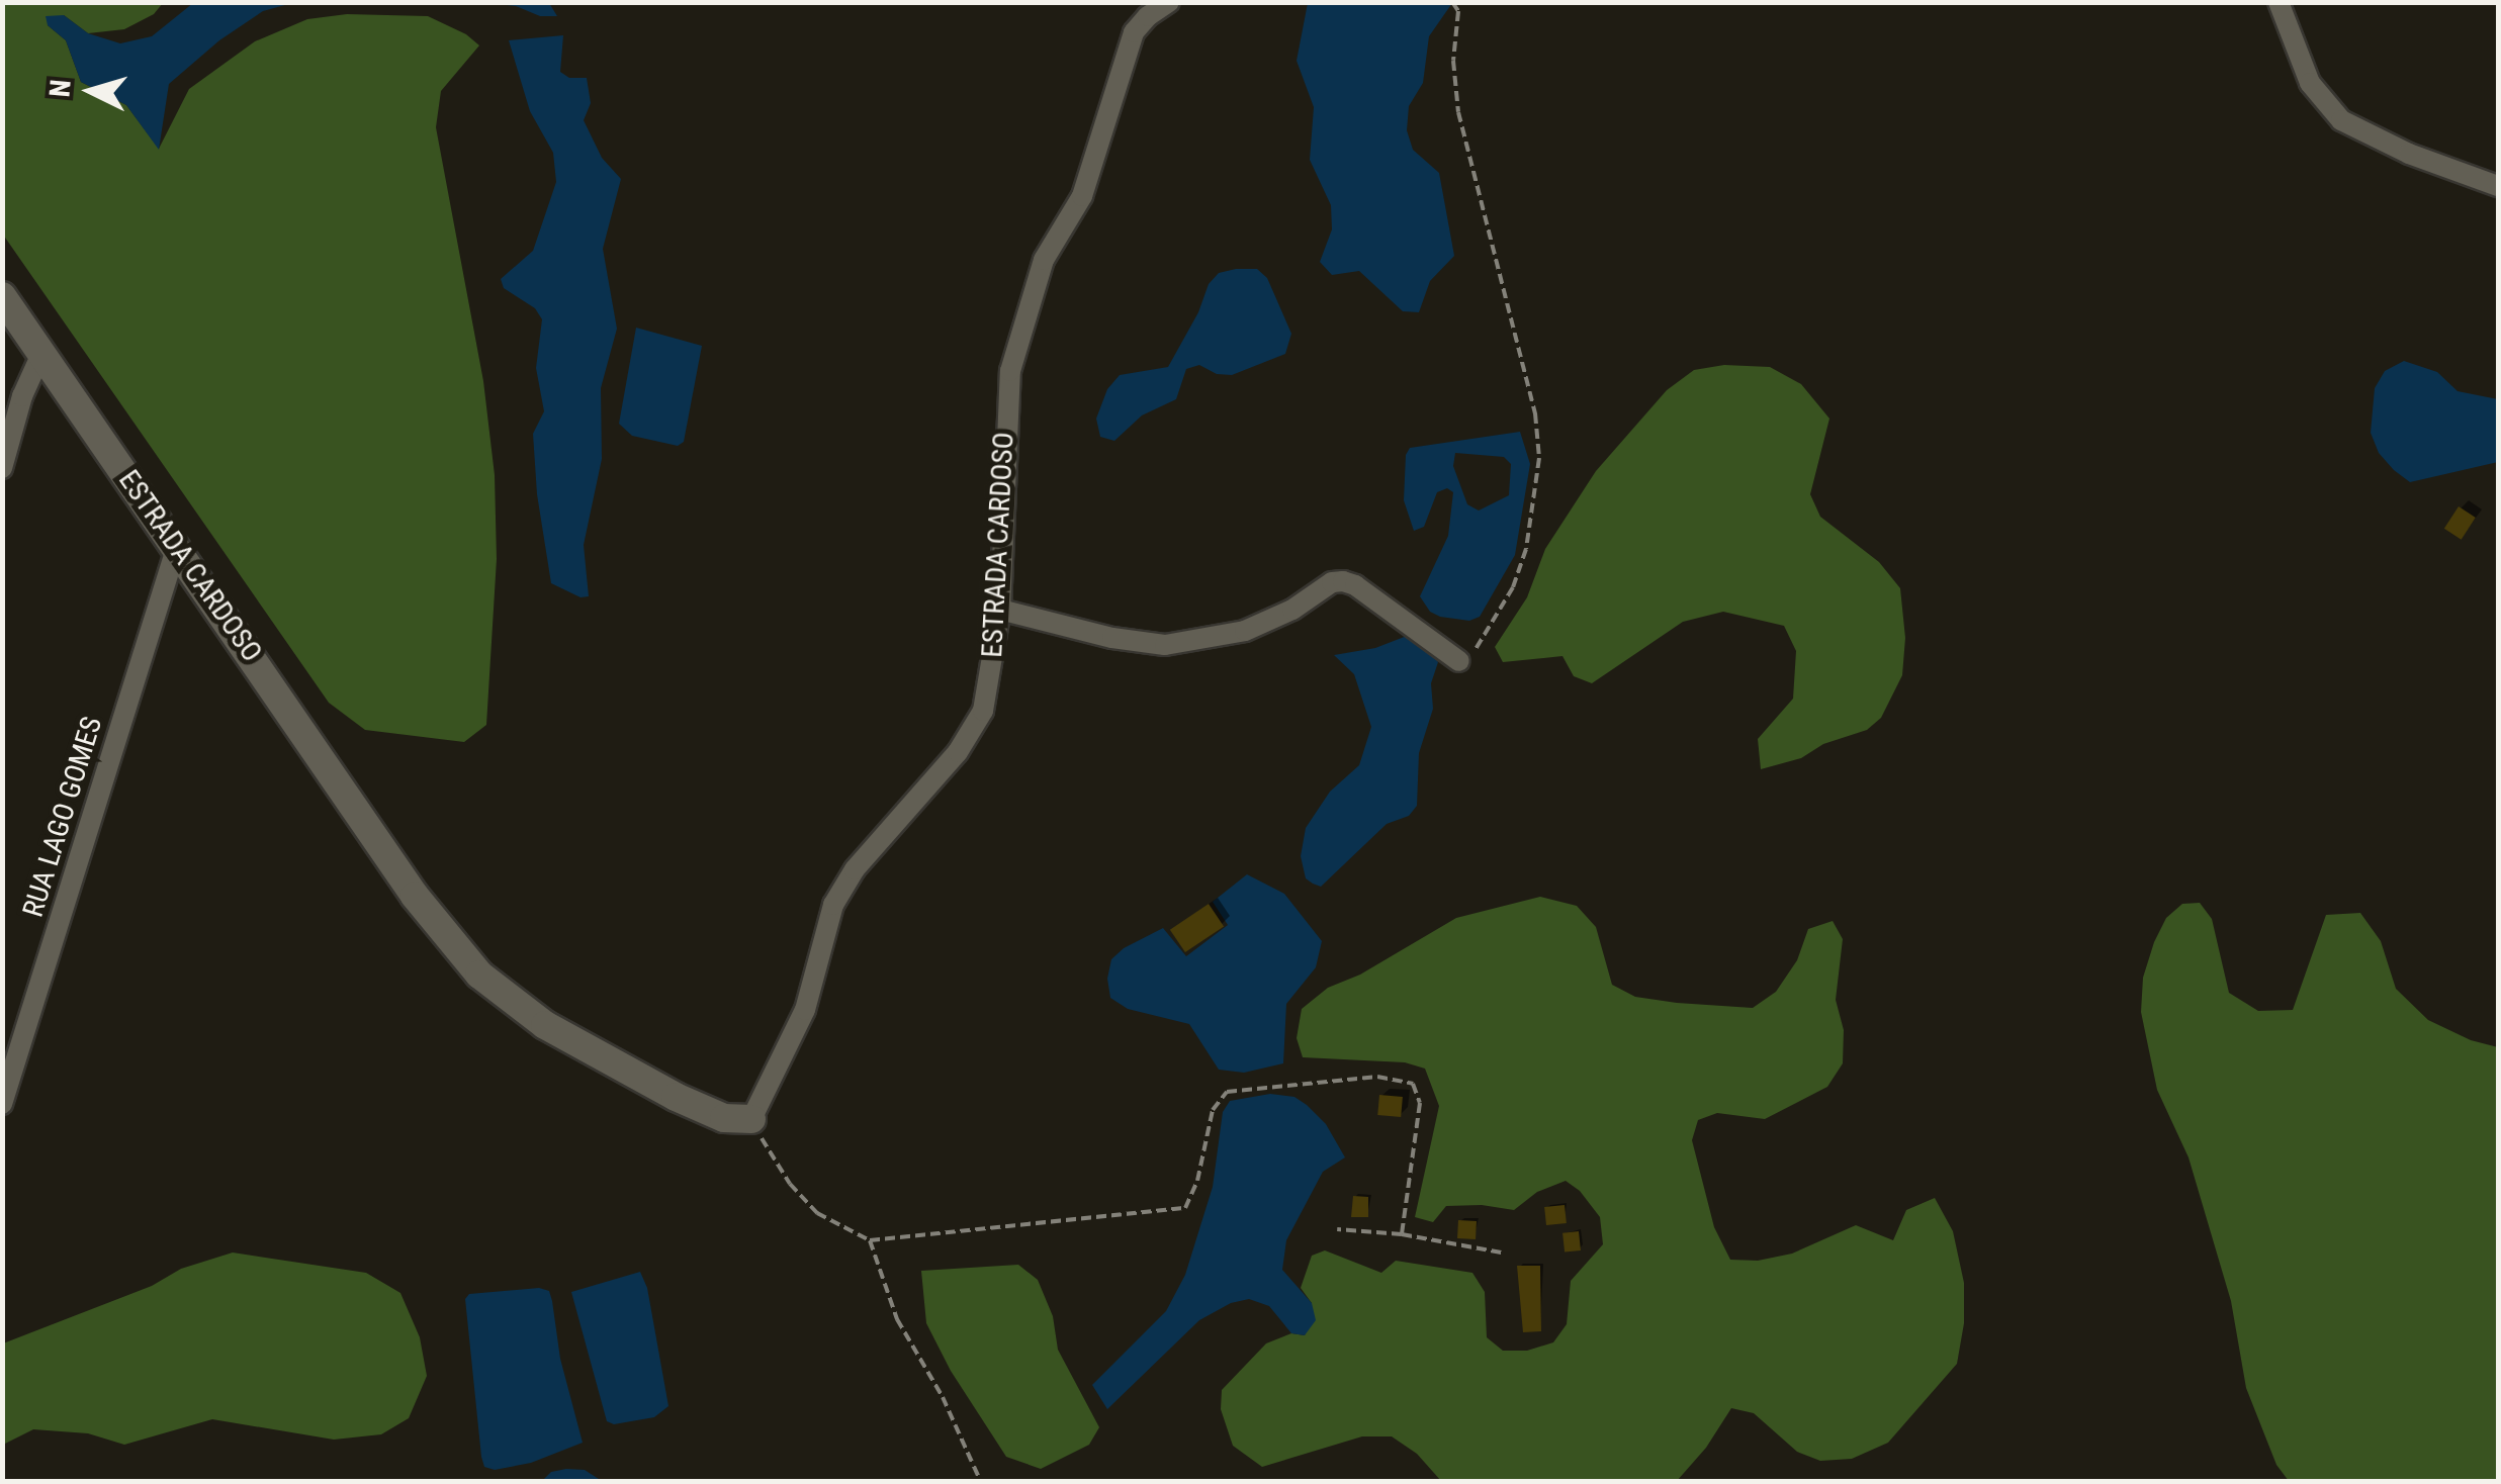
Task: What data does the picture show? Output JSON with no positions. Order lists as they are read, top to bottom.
{
  "streets": {
    "street": ["ESTRADA CARDOSO", "RUA LAGO GOMES"]
  },
  "crossings": [
    ["ESTRADA CARDOSO", "RUA LAGO GOMES"]
  ],
  "north": "left"
}
